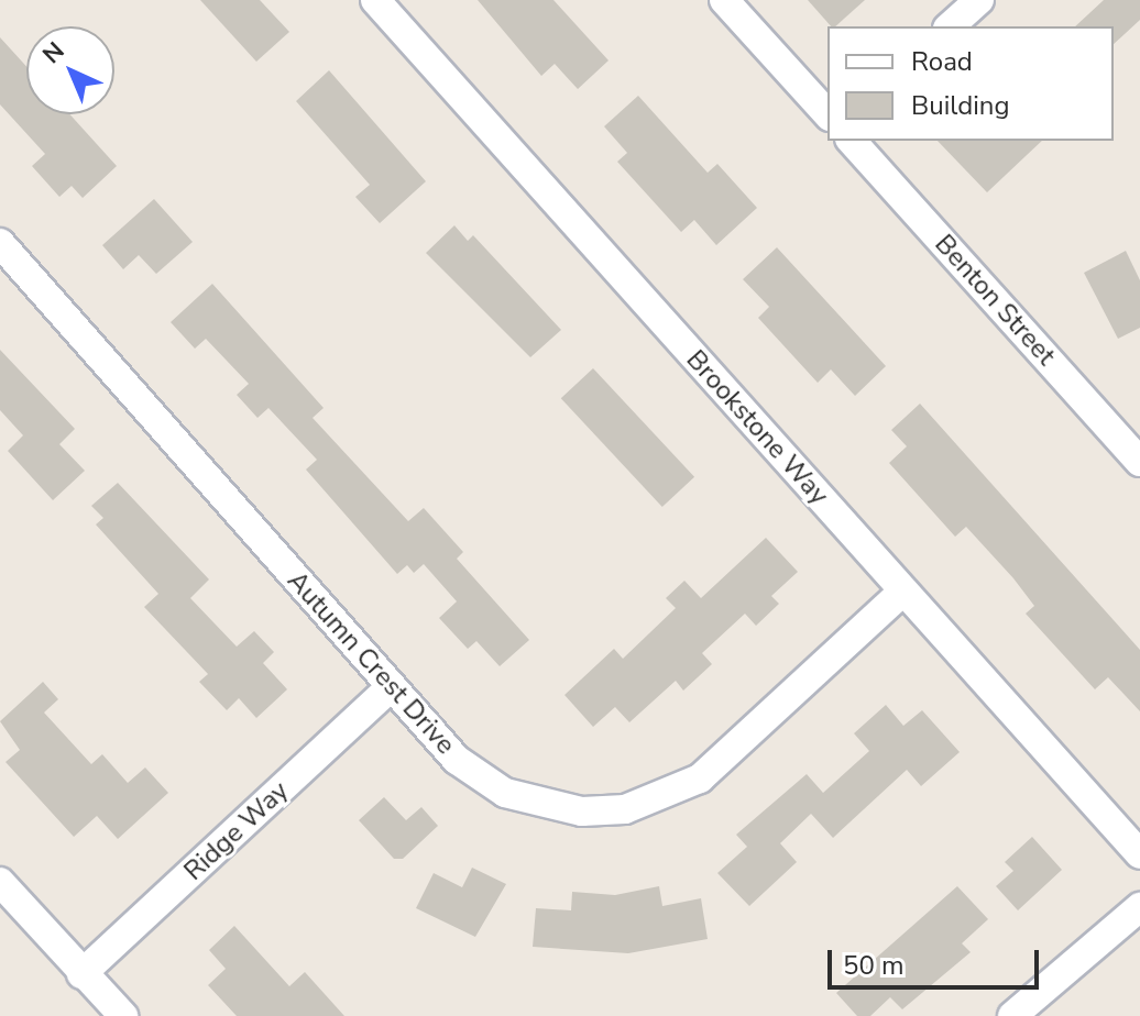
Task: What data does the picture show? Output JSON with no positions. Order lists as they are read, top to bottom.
{
  "streets": {
    "street": [
      "Benton Street",
      "Brookstone Way",
      "Autumn Crest Drive",
      "Ridge Way"
    ]
  },
  "crossings": [
    ["Brookstone Way", "Autumn Crest Drive"],
    ["Autumn Crest Drive", "Ridge Way"]
  ],
  "legend": ["Road", "Building"],
  "scale_bar": "50 m",
  "north": "top left"
}
